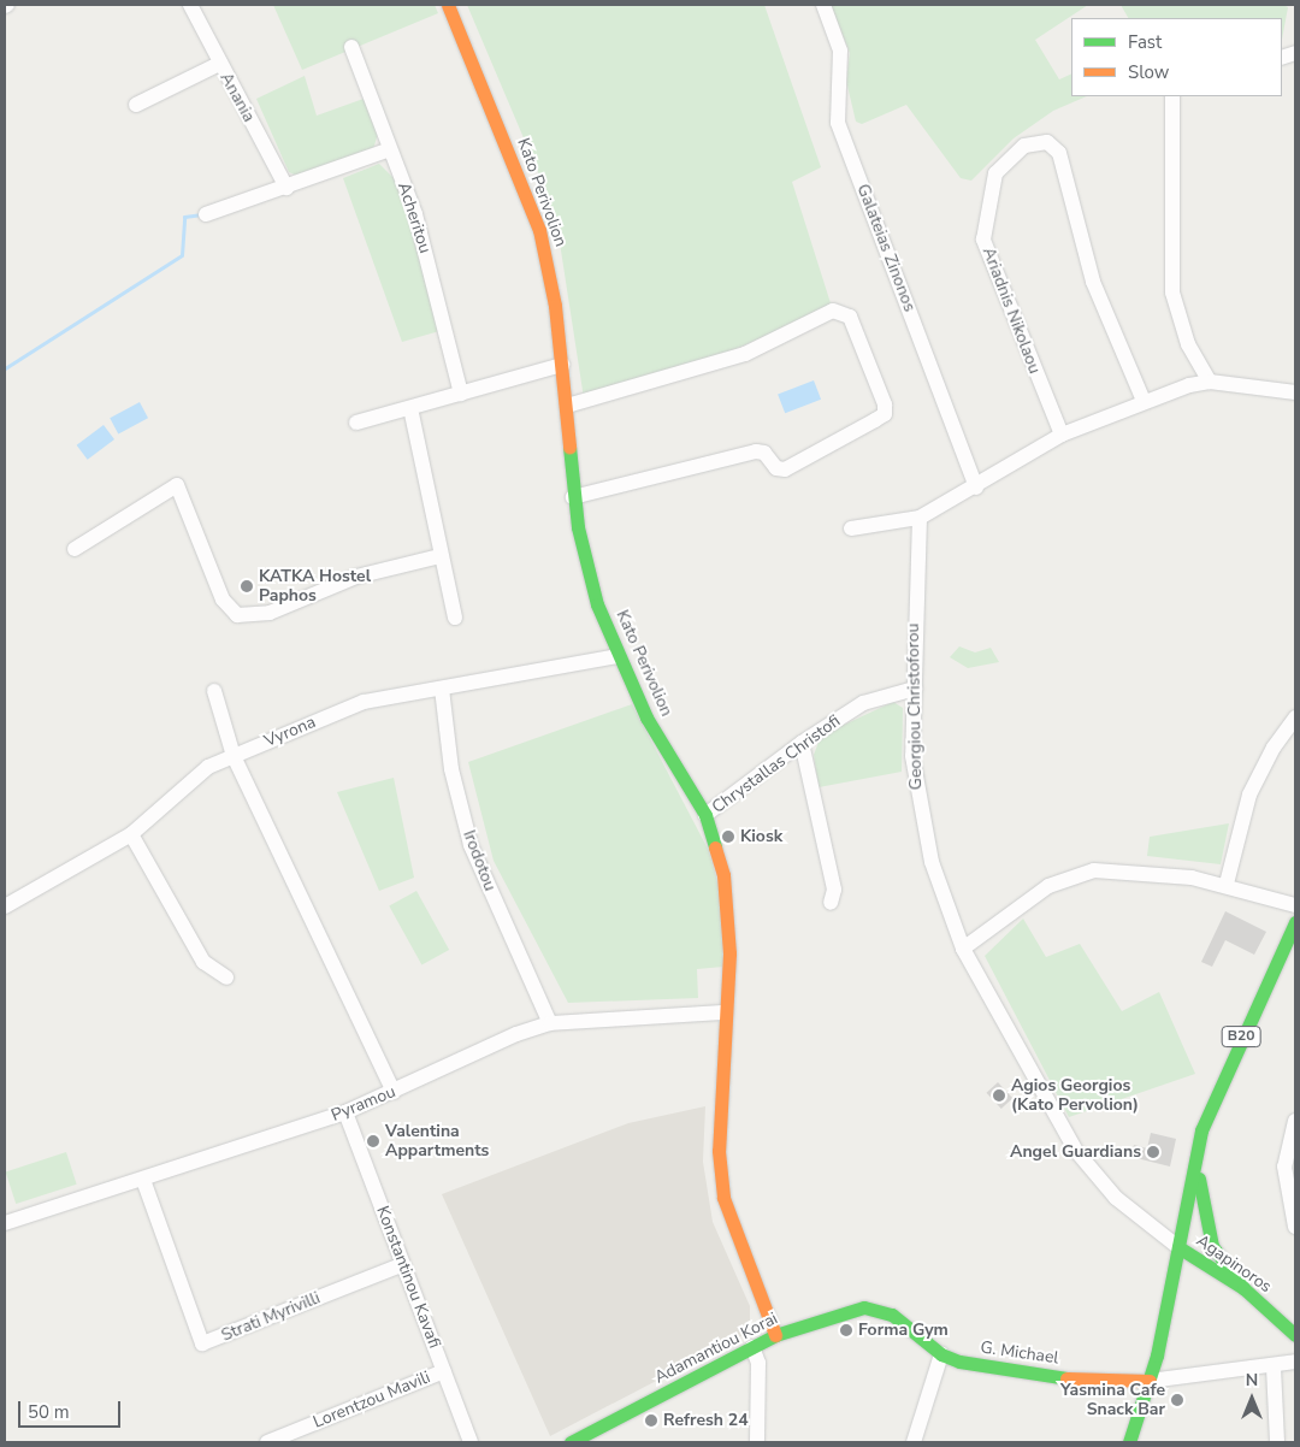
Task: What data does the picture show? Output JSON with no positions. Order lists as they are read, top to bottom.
{
  "streets": {
    "main road": [
      "Kato Perivolion",
      "B20",
      "Agapinoros",
      "Adamantiou Korai",
      "G. Michael"
    ],
    "street": [
      "Anania",
      "Acheritou",
      "Galateias Zinonos",
      "Ariadnis Nikolaou",
      "Georgiou Christoforou",
      "Vyrona",
      "Chrystallas Christofi",
      "Irodotou",
      "Pyramou",
      "Konstantinou Kavafi",
      "Strati Myrivilli",
      "Lorentzou Mavili"
    ]
  },
  "crossings": [
    ["Kato Perivolion", "Vyrona"],
    ["Kato Perivolion", "Chrystallas Christofi"],
    ["Kato Perivolion", "Pyramou"],
    ["Kato Perivolion", "Adamantiou Korai"],
    ["Georgiou Christoforou", "Chrystallas Christofi"],
    ["Georgiou Christoforou", "B20"],
    ["Georgiou Christoforou", "Agapinoros"],
    ["Vyrona", "Irodotou"],
    ["Irodotou", "Pyramou"],
    ["B20", "Agapinoros"],
    ["B20", "G. Michael"],
    ["Pyramou", "Konstantinou Kavafi"],
    ["Pyramou", "Strati Myrivilli"],
    ["Konstantinou Kavafi", "Strati Myrivilli"],
    ["Konstantinou Kavafi", "Lorentzou Mavili"],
    ["Adamantiou Korai", "G. Michael"]
  ],
  "places": [
    "KATKA Hostel Paphos",
    "Kiosk",
    "Agios Georgios (Kato Pervolion)",
    "Valentina Appartments",
    "Angel Guardians",
    "Forma Gym",
    "Yasmina Cafe Snack Bar",
    "Refresh 24"
  ],
  "legend": ["Fast", "Slow"],
  "scale_bar": "50 m",
  "north": "top"
}
